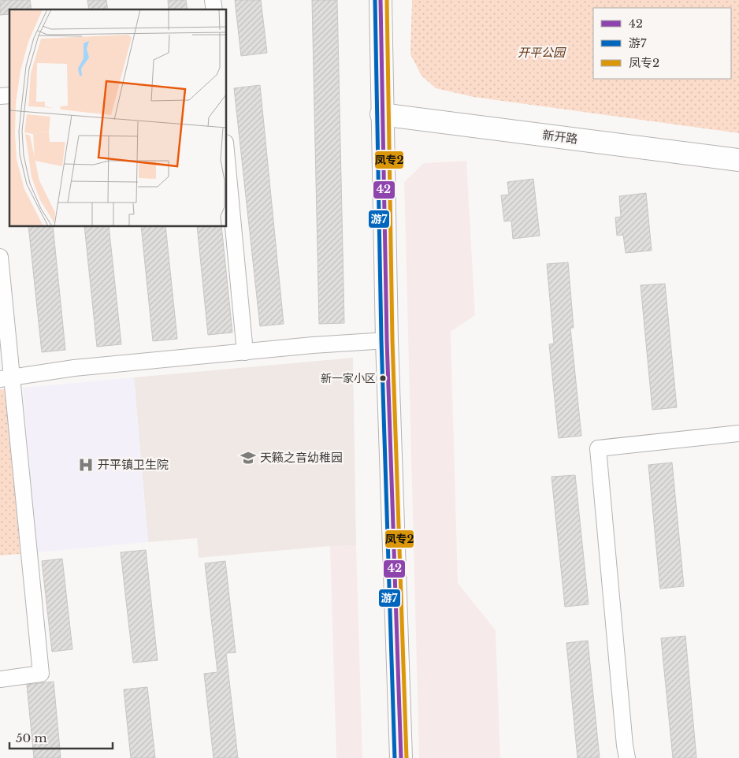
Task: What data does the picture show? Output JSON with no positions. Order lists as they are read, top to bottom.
{
  "streets": {
    "main road": ["新开路"]
  },
  "parks": ["开平公园"],
  "places": {
    "other": ["新一家小区"],
    "school or university": ["天籁之音幼稚园"],
    "hospital": ["开平镇卫生院"]
  },
  "lines": ["transit line 42", "transit line 游7", "transit line 凤专2"],
  "legend": ["42", "游7", "凤专2"],
  "scale_bar": "50 m"
}
